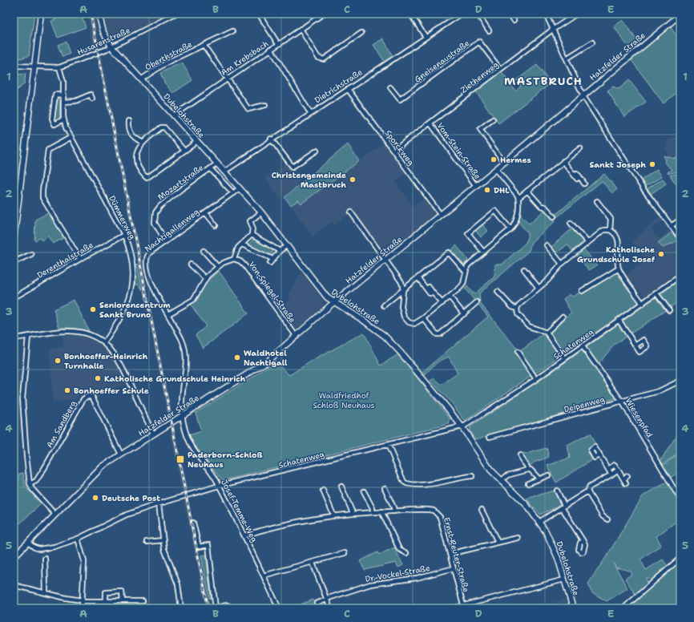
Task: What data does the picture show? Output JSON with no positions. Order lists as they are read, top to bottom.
{
  "streets": {
    "main road": ["Hatzfelder Straße", "Dubelohstraße"],
    "street": [
      "Husarenstraße",
      "Oberthstraße",
      "Am Krebsbach",
      "Gneisenaustraße",
      "Ziethenweg",
      "Dietrichstraße",
      "Sporckweg",
      "Vom-Stein-Straße",
      "Mozartstraße",
      "Dümmerweg",
      "Nachtigallenweg",
      "Derenthalstraße",
      "Von-Spiegel-Straße",
      "Schatenweg",
      "Deipenweg",
      "Wiesenpfad",
      "Am Sandberg",
      "Josef-Temme-Weg",
      "Ernst-Reuter-Straße",
      "Dr.-Vockel-Straße"
    ]
  },
  "crossings": [
    ["Husarenstraße", "Dubelohstraße"],
    ["Husarenstraße", "Dümmerweg"],
    ["Oberthstraße", "Am Krebsbach"],
    ["Oberthstraße", "Dubelohstraße"],
    ["Hatzfelder Straße", "Dubelohstraße"],
    ["Hatzfelder Straße", "Sporckweg"],
    ["Hatzfelder Straße", "Vom-Stein-Straße"],
    ["Hatzfelder Straße", "Von-Spiegel-Straße"],
    ["Hatzfelder Straße", "Schatenweg"],
    ["Hatzfelder Straße", "Am Sandberg"],
    ["Hatzfelder Straße", "Josef-Temme-Weg"],
    ["Am Krebsbach", "Dubelohstraße"],
    ["Gneisenaustraße", "Ziethenweg"],
    ["Ziethenweg", "Sporckweg"],
    ["Ziethenweg", "Vom-Stein-Straße"],
    ["Dietrichstraße", "Dubelohstraße"],
    ["Dietrichstraße", "Sporckweg"],
    ["Dubelohstraße", "Mozartstraße"],
    ["Dubelohstraße", "Nachtigallenweg"],
    ["Dubelohstraße", "Von-Spiegel-Straße"],
    ["Dubelohstraße", "Schatenweg"],
    ["Mozartstraße", "Nachtigallenweg"],
    ["Dümmerweg", "Derenthalstraße"],
    ["Nachtigallenweg", "Josef-Temme-Weg"],
    ["Schatenweg", "Wiesenpfad"],
    ["Schatenweg", "Josef-Temme-Weg"],
    ["Deipenweg", "Wiesenpfad"],
    ["Josef-Temme-Weg", "Ernst-Reuter-Straße"],
    ["Ernst-Reuter-Straße", "Dr.-Vockel-Straße"]
  ],
  "districts": ["MASTBRUCH"],
  "parks": ["Waldfriedhof Schloß Neuhaus"],
  "places": {
    "other": [
      "Hermes",
      "Sankt Joseph",
      "Christengemeinde Mastbruch",
      "DHL",
      "Katholische Grundschule Josef",
      "Seniorencentrum Sankt Bruno",
      "Waldhotel Nachtigall",
      "Bonhoeffer-Heinrich Turnhalle",
      "Katholische Grundschule Heinrich",
      "Bonhoeffer Schule",
      "Deutsche Post"
    ],
    "transit": ["Paderborn-Schloß Neuhaus"]
  },
  "grid": {
    "columns": [
      "A",
      "B",
      "C",
      "D",
      "E"
    ],
    "rows": [
      "1",
      "2",
      "3",
      "4",
      "5"
    ]
  }
}
